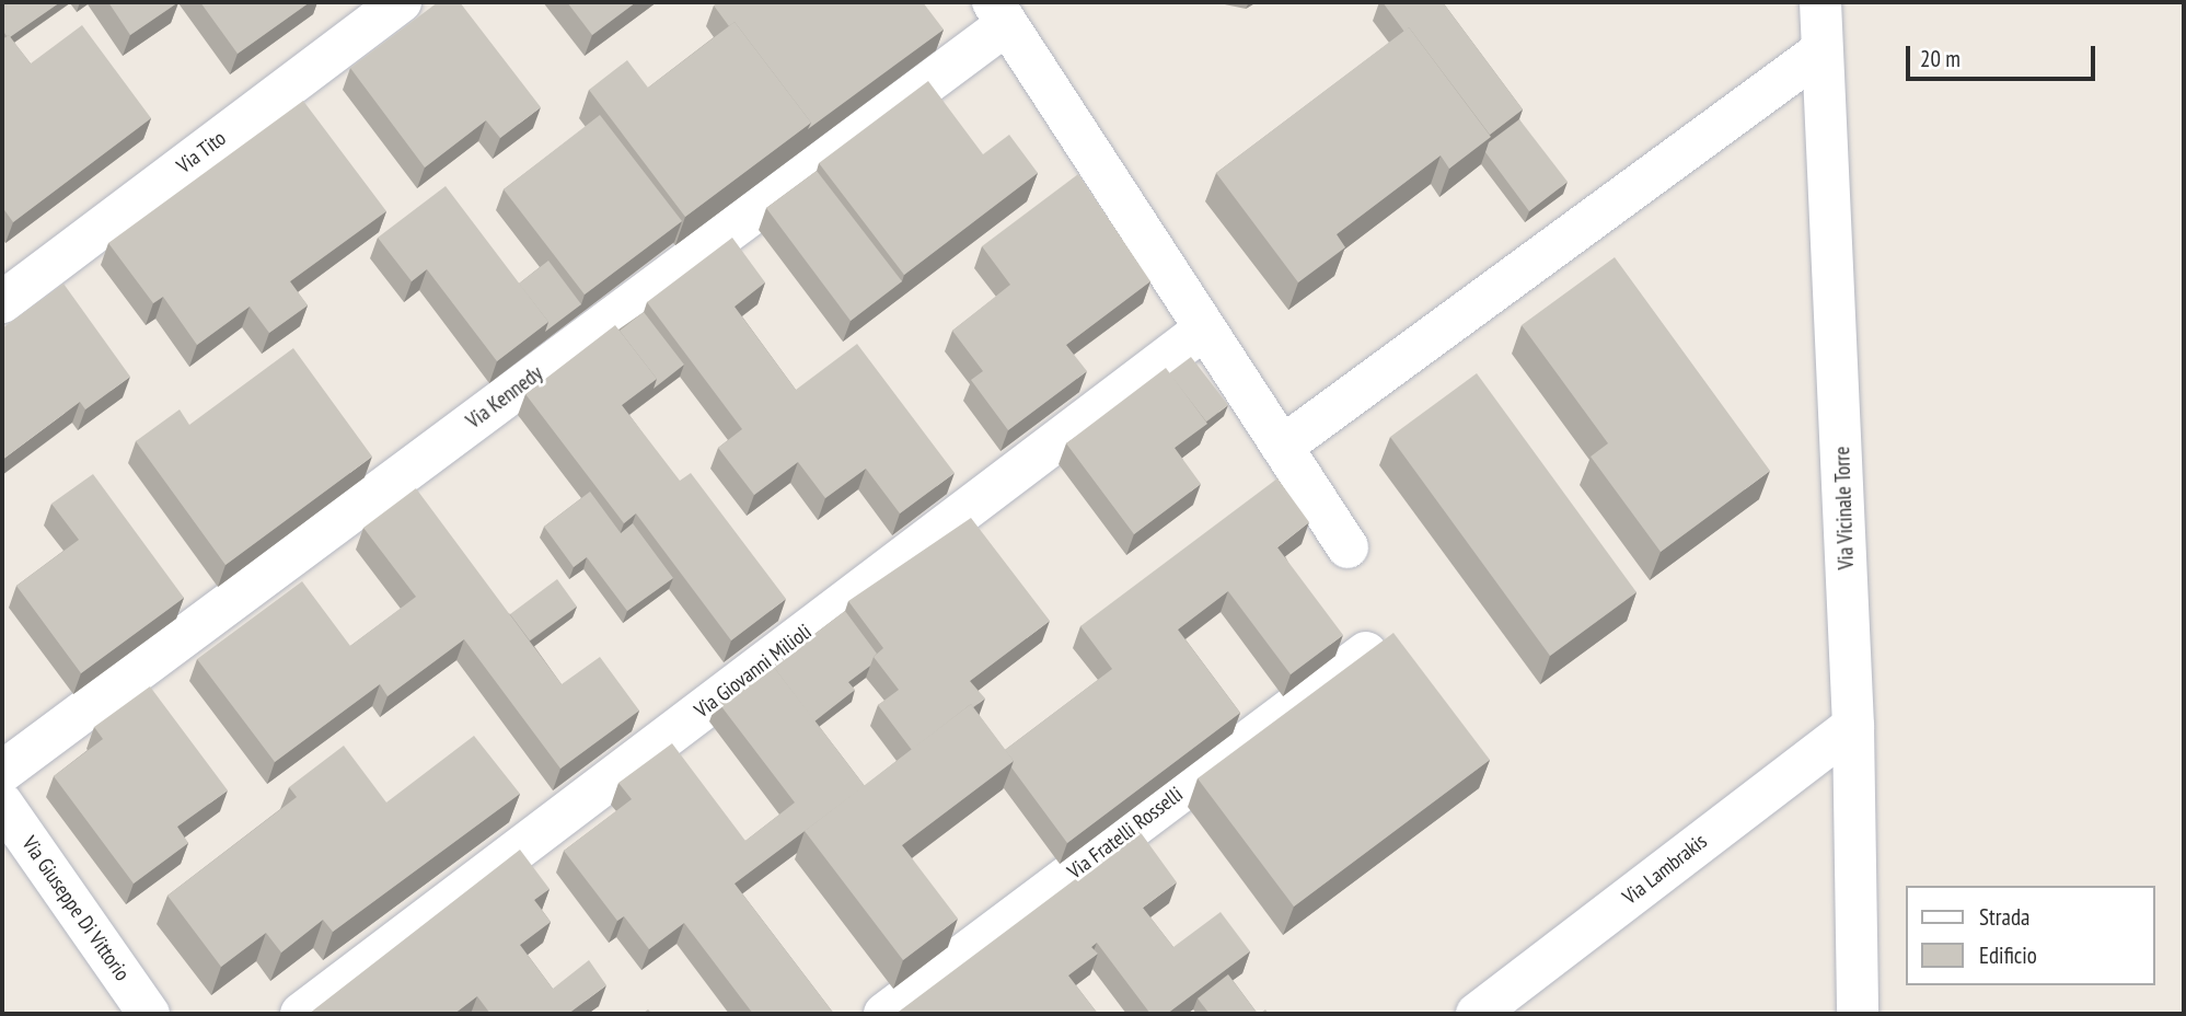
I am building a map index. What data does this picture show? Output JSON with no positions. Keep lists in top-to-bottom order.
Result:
{
  "streets": {
    "street": [
      "Via Tito",
      "Via Kennedy",
      "Via Vicinale Torre",
      "Via Giovanni Milioli",
      "Via Fratelli Rosselli",
      "Via Lambrakis",
      "Via Giuseppe Di Vittorio"
    ]
  },
  "crossings": [
    ["Via Vicinale Torre", "Via Lambrakis"]
  ],
  "legend": ["Strada", "Edificio"],
  "scale_bar": "20 m"
}
